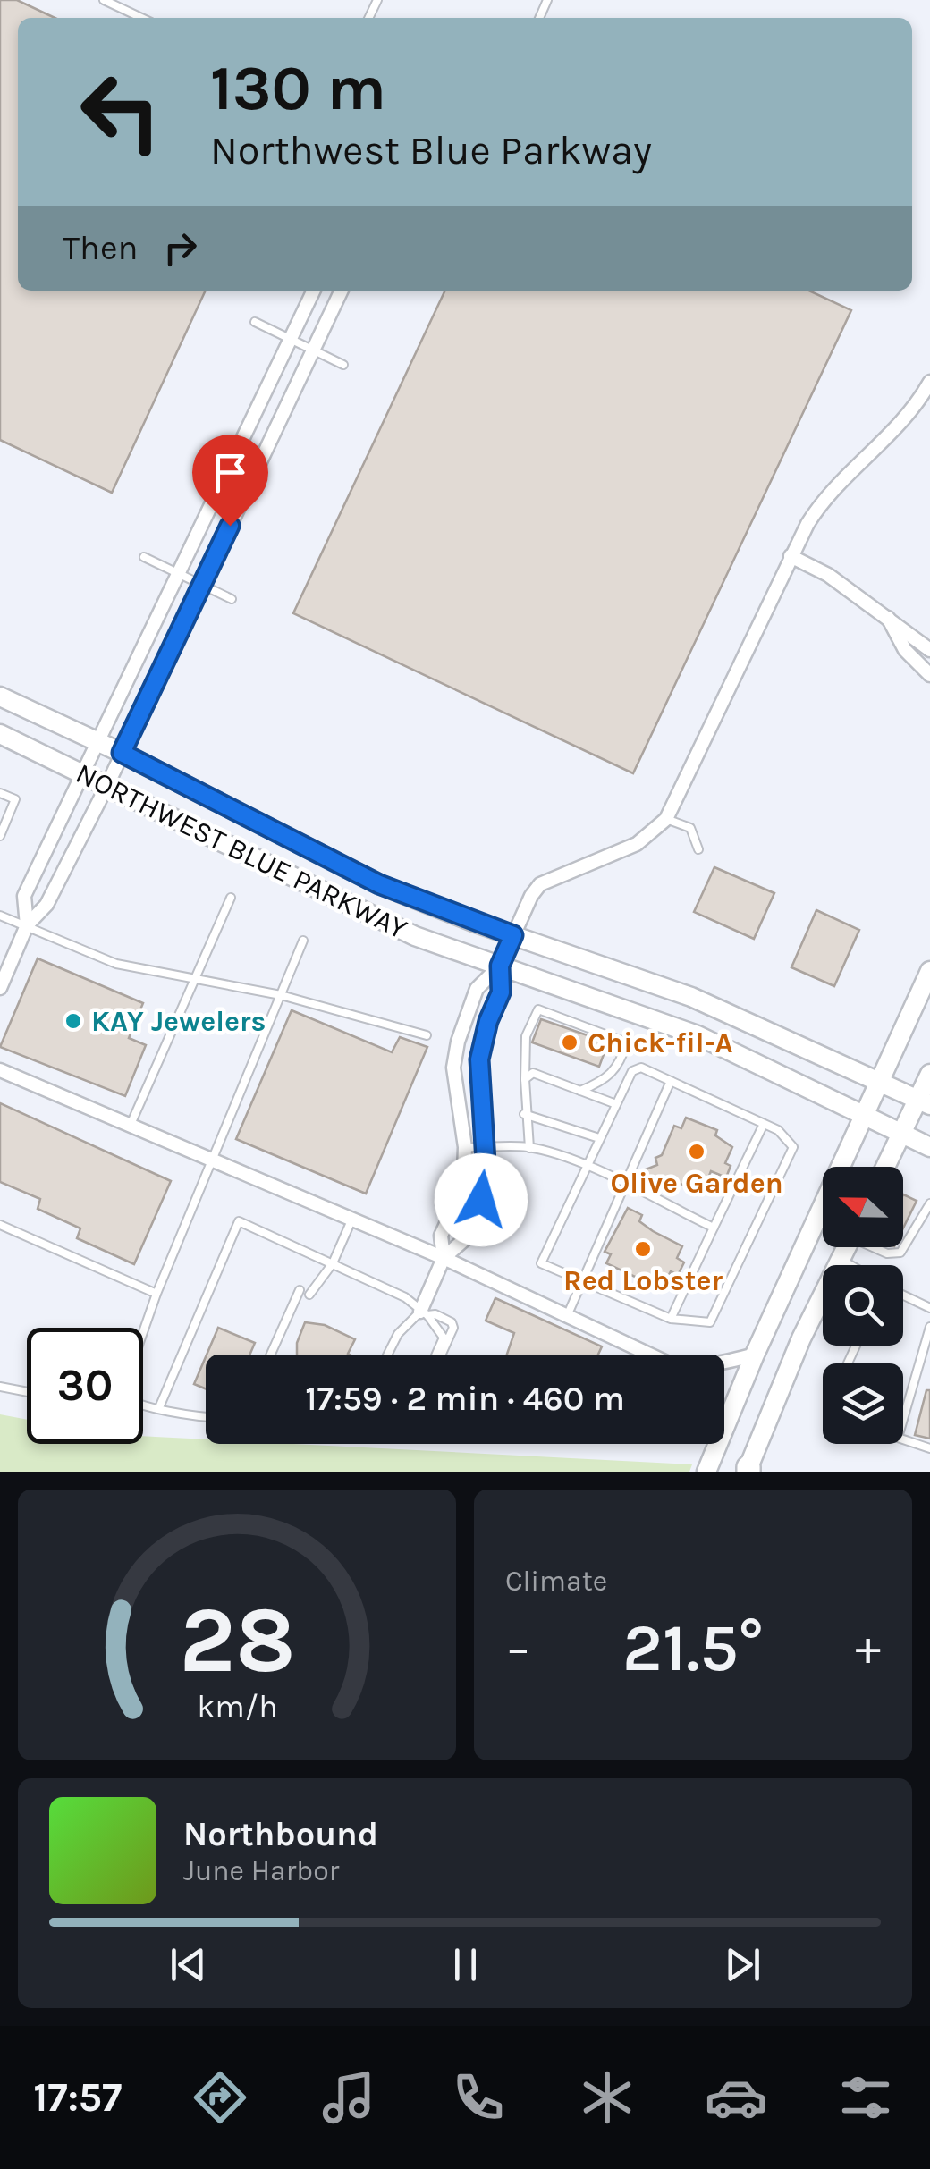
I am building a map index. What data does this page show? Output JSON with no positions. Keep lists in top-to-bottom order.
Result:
{
  "streets": {
    "street": ["NORTHWEST BLUE PARKWAY"]
  },
  "places": [
    "KAY Jewelers",
    "Chick-fil-A",
    "Olive Garden",
    "Red Lobster"
  ],
  "north": "left",
  "page": {
    "turn": ["130 m", "Northwest Blue Parkway"],
    "then": "Then",
    "limit": "30",
    "trip": "17:59 · 2 min · 460 m",
    "tile": "Climate",
    "heat": ["−", "21.5°", "+"],
    "song": ["Northbound", "June Harbor"],
    "tabs": "17:57",
    "gauge": ["28", "km/h"]
  }
}
